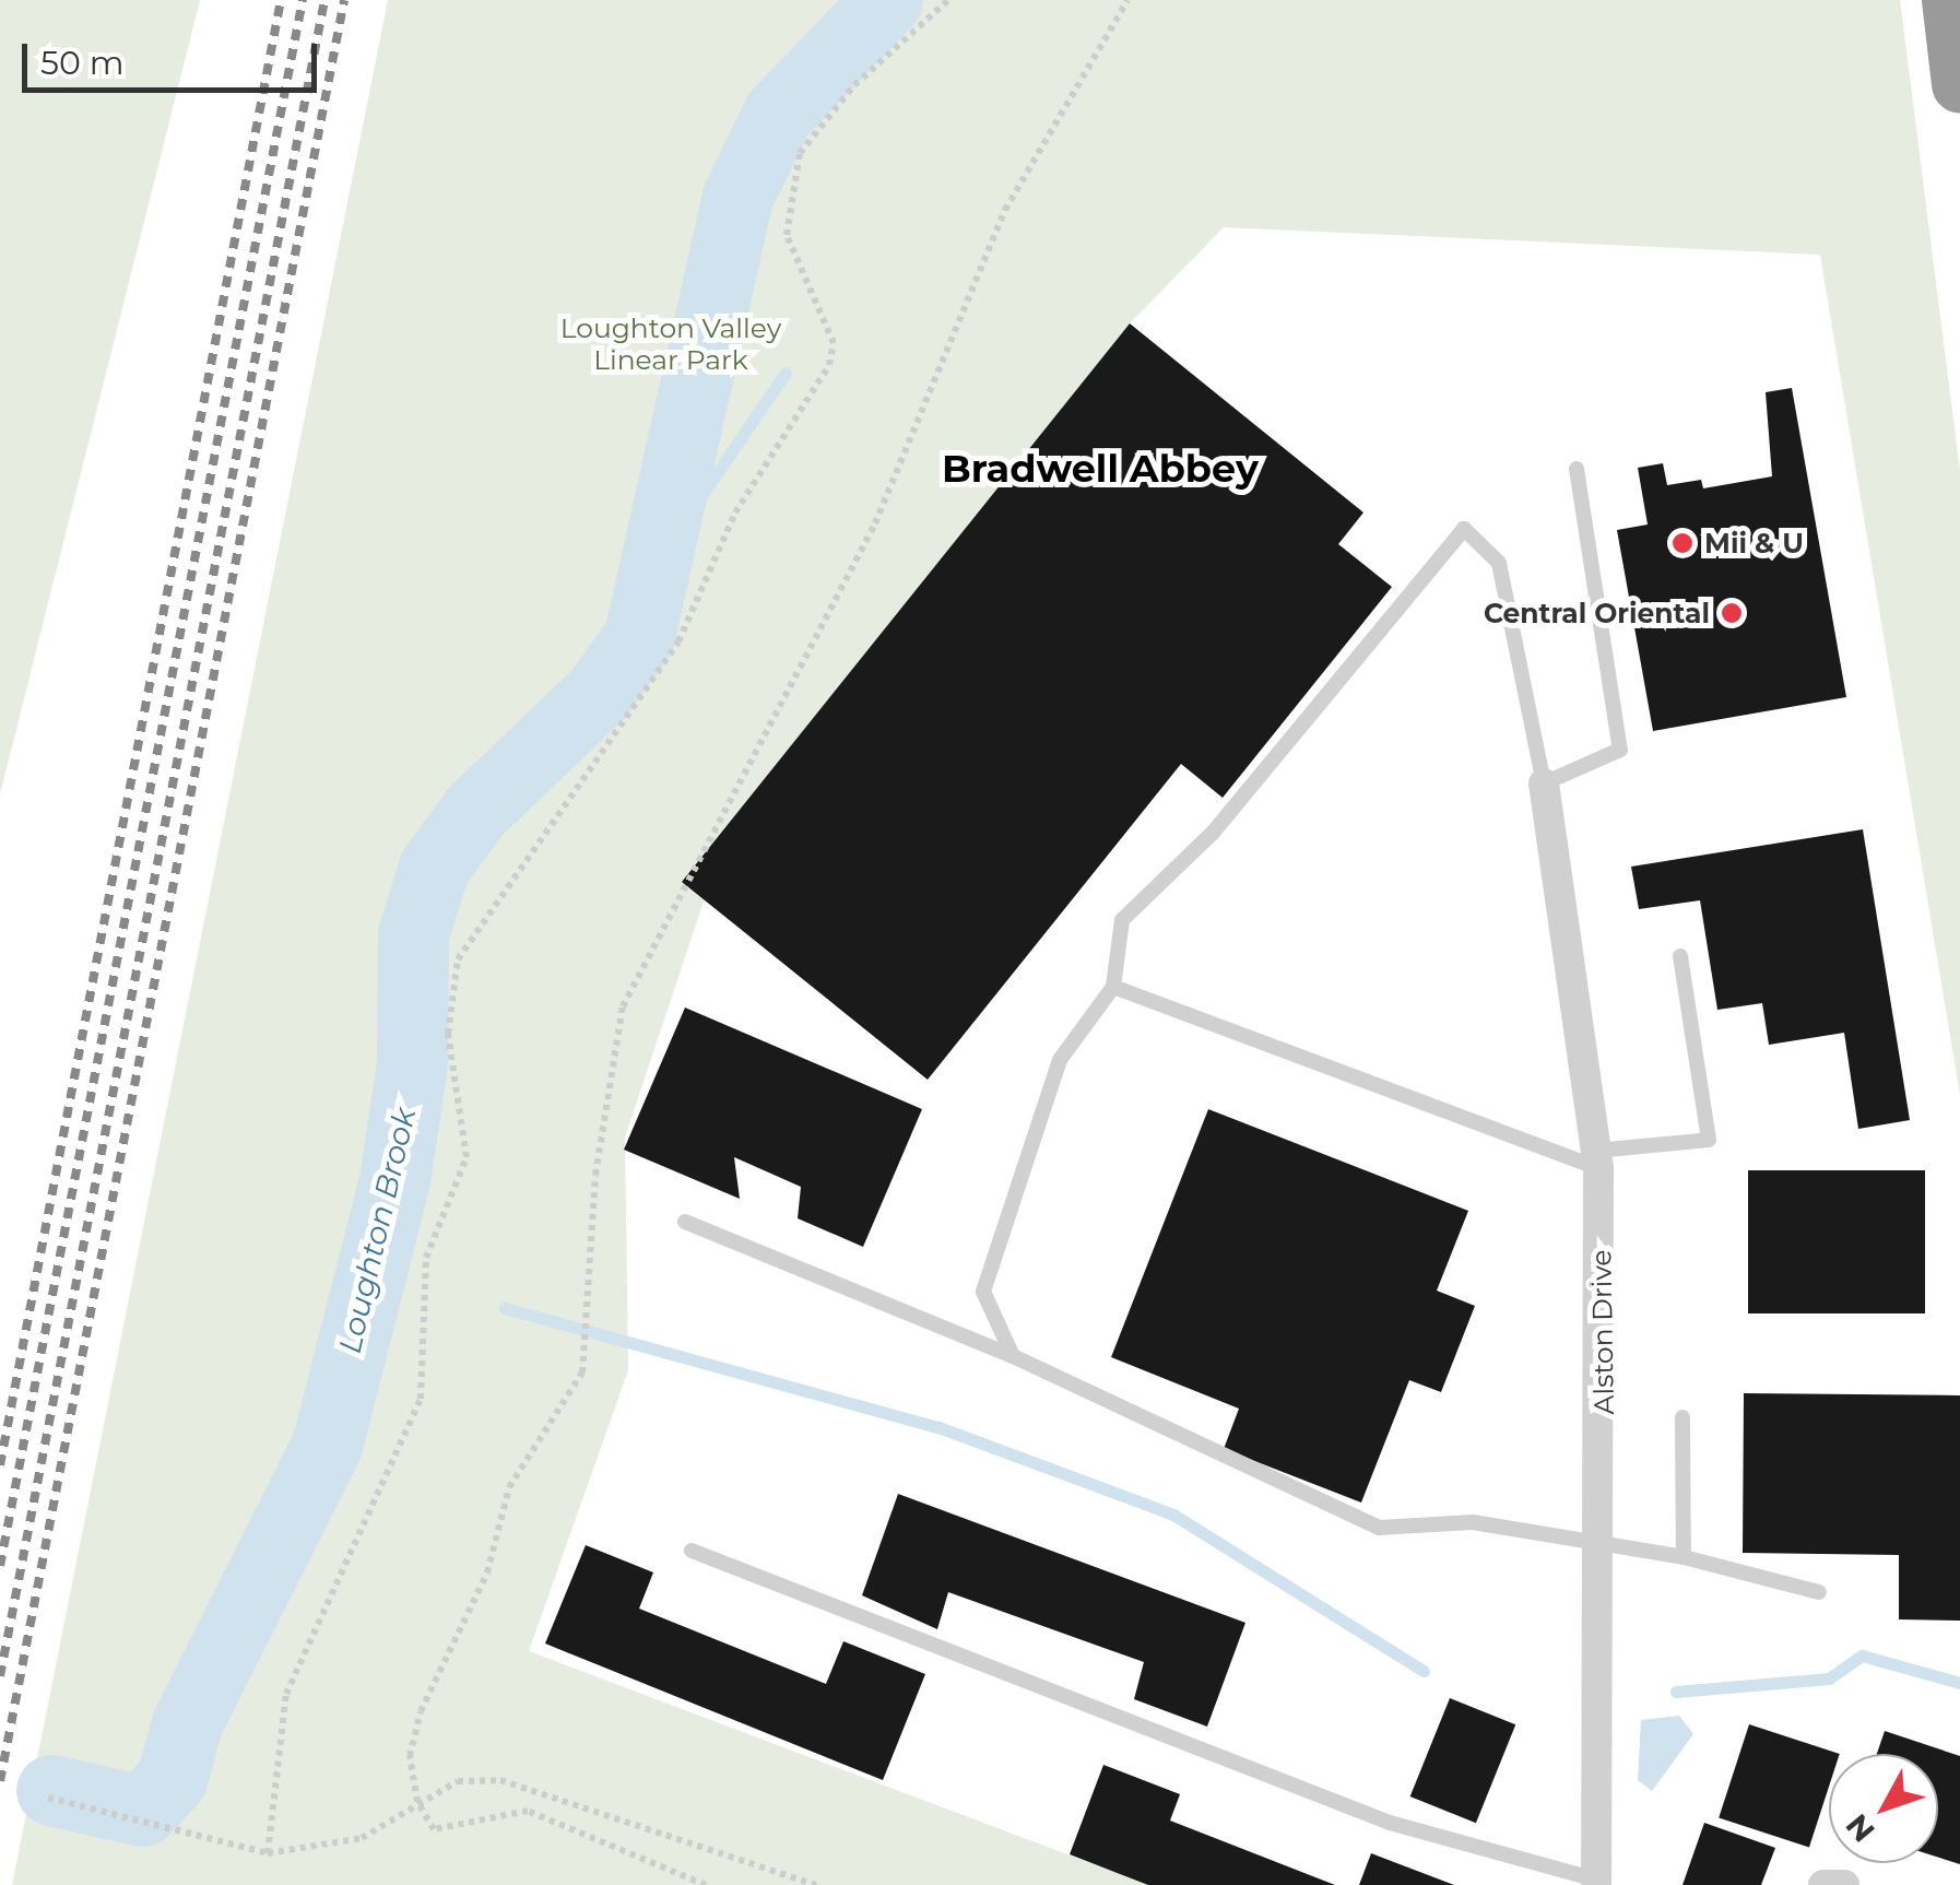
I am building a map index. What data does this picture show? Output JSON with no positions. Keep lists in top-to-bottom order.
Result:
{
  "streets": {
    "street": ["Alston Drive"]
  },
  "districts": ["Bradwell Abbey"],
  "water": ["Loughton Brook"],
  "parks": ["Loughton Valley Linear Park"],
  "places": ["Mii & U", "Central Oriental"],
  "scale_bar": "50 m",
  "north": "bottom left"
}
